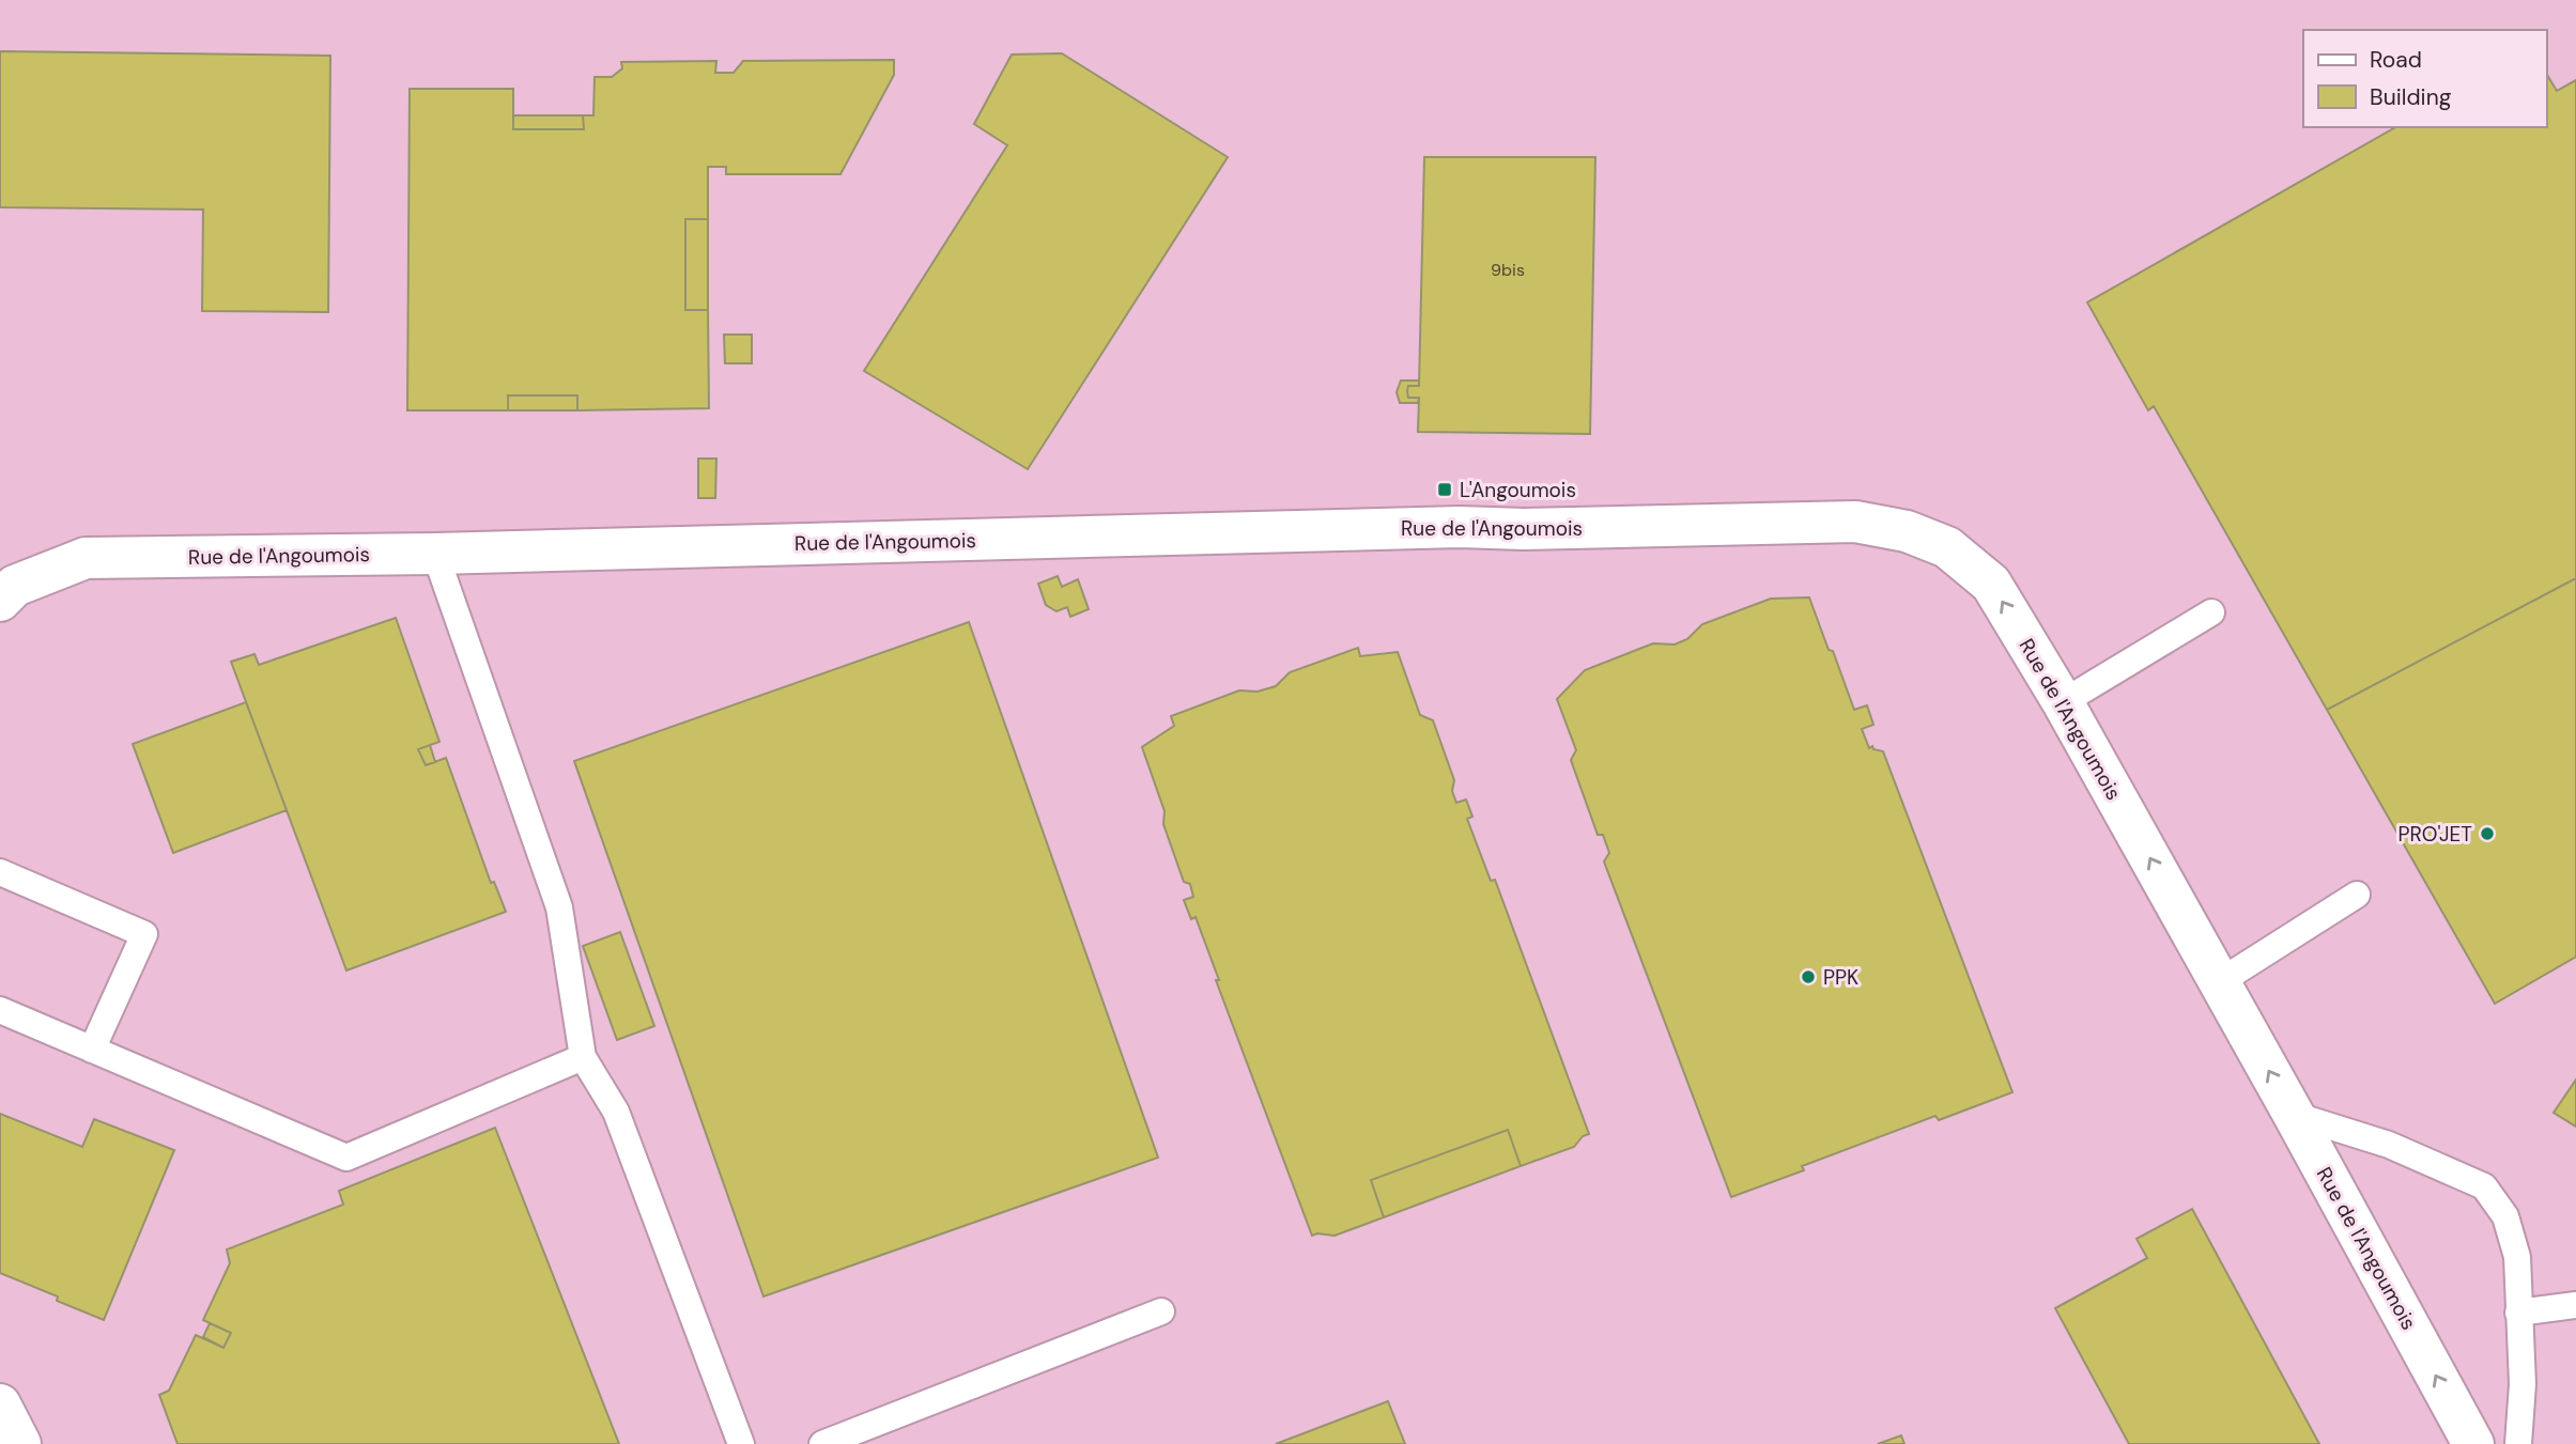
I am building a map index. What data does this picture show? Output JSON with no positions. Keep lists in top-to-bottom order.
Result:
{
  "streets": {
    "street": ["Rue de l'Angoumois"]
  },
  "one_way": ["Rue de l'Angoumois"],
  "places": {
    "transit": ["L'Angoumois"],
    "other": ["PRO'JET", "PPK"]
  },
  "house_numbers": ["9bis"],
  "legend": ["Road", "Building"]
}
